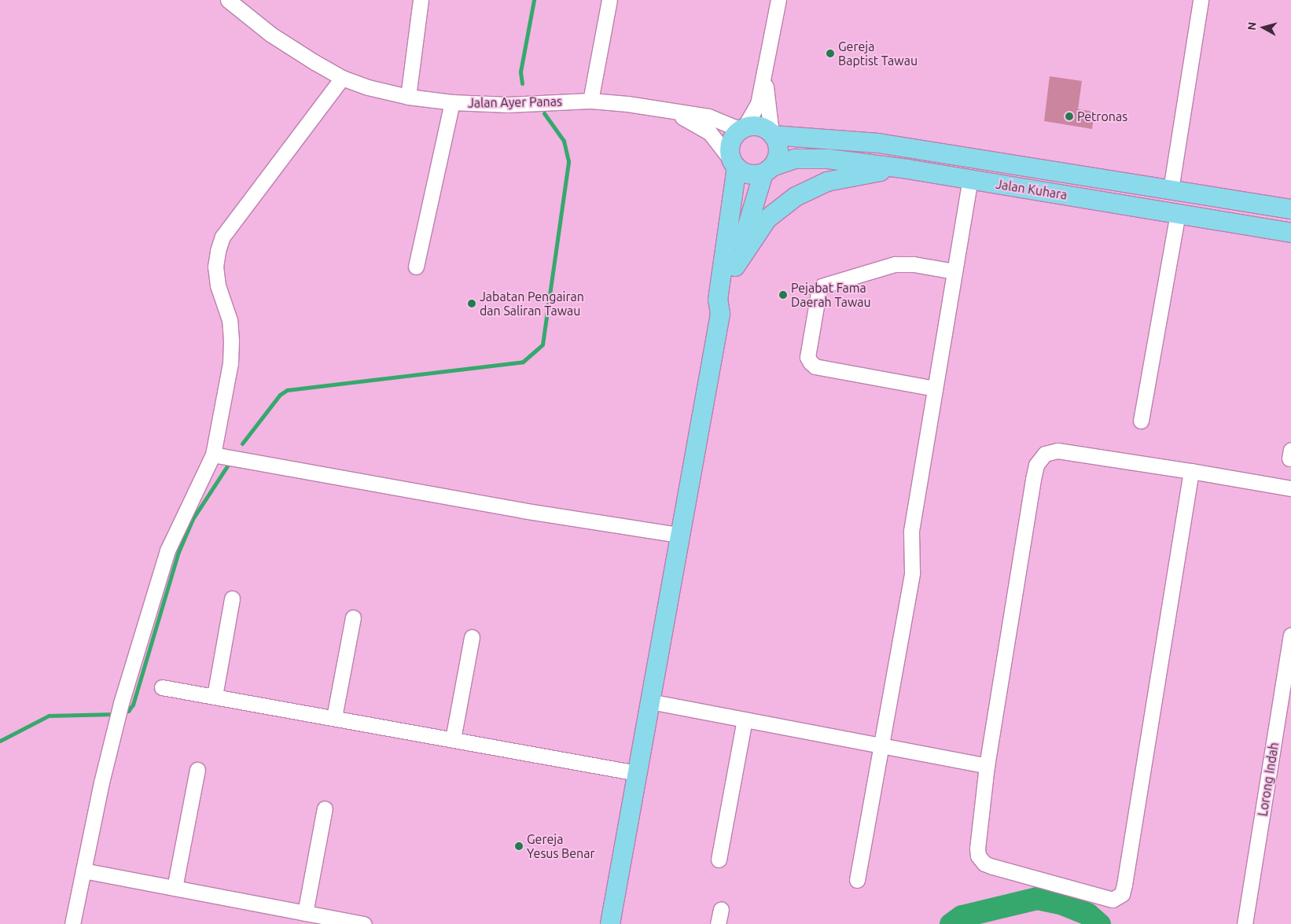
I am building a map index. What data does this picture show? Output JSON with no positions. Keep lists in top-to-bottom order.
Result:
{
  "streets": {
    "main road": ["Jalan Kuhara"],
    "street": ["Jalan Ayer Panas", "Lorong Indah"]
  },
  "crossings": [
    ["Jalan Ayer Panas", "Jalan Kuhara"]
  ],
  "places": [
    "Gereja Baptist Tawau",
    "Petronas",
    "Pejabat Fama Daerah Tawau",
    "Jabatan Pengairan dan Saliran Tawau",
    "Gereja Yesus Benar"
  ],
  "north": "left"
}
